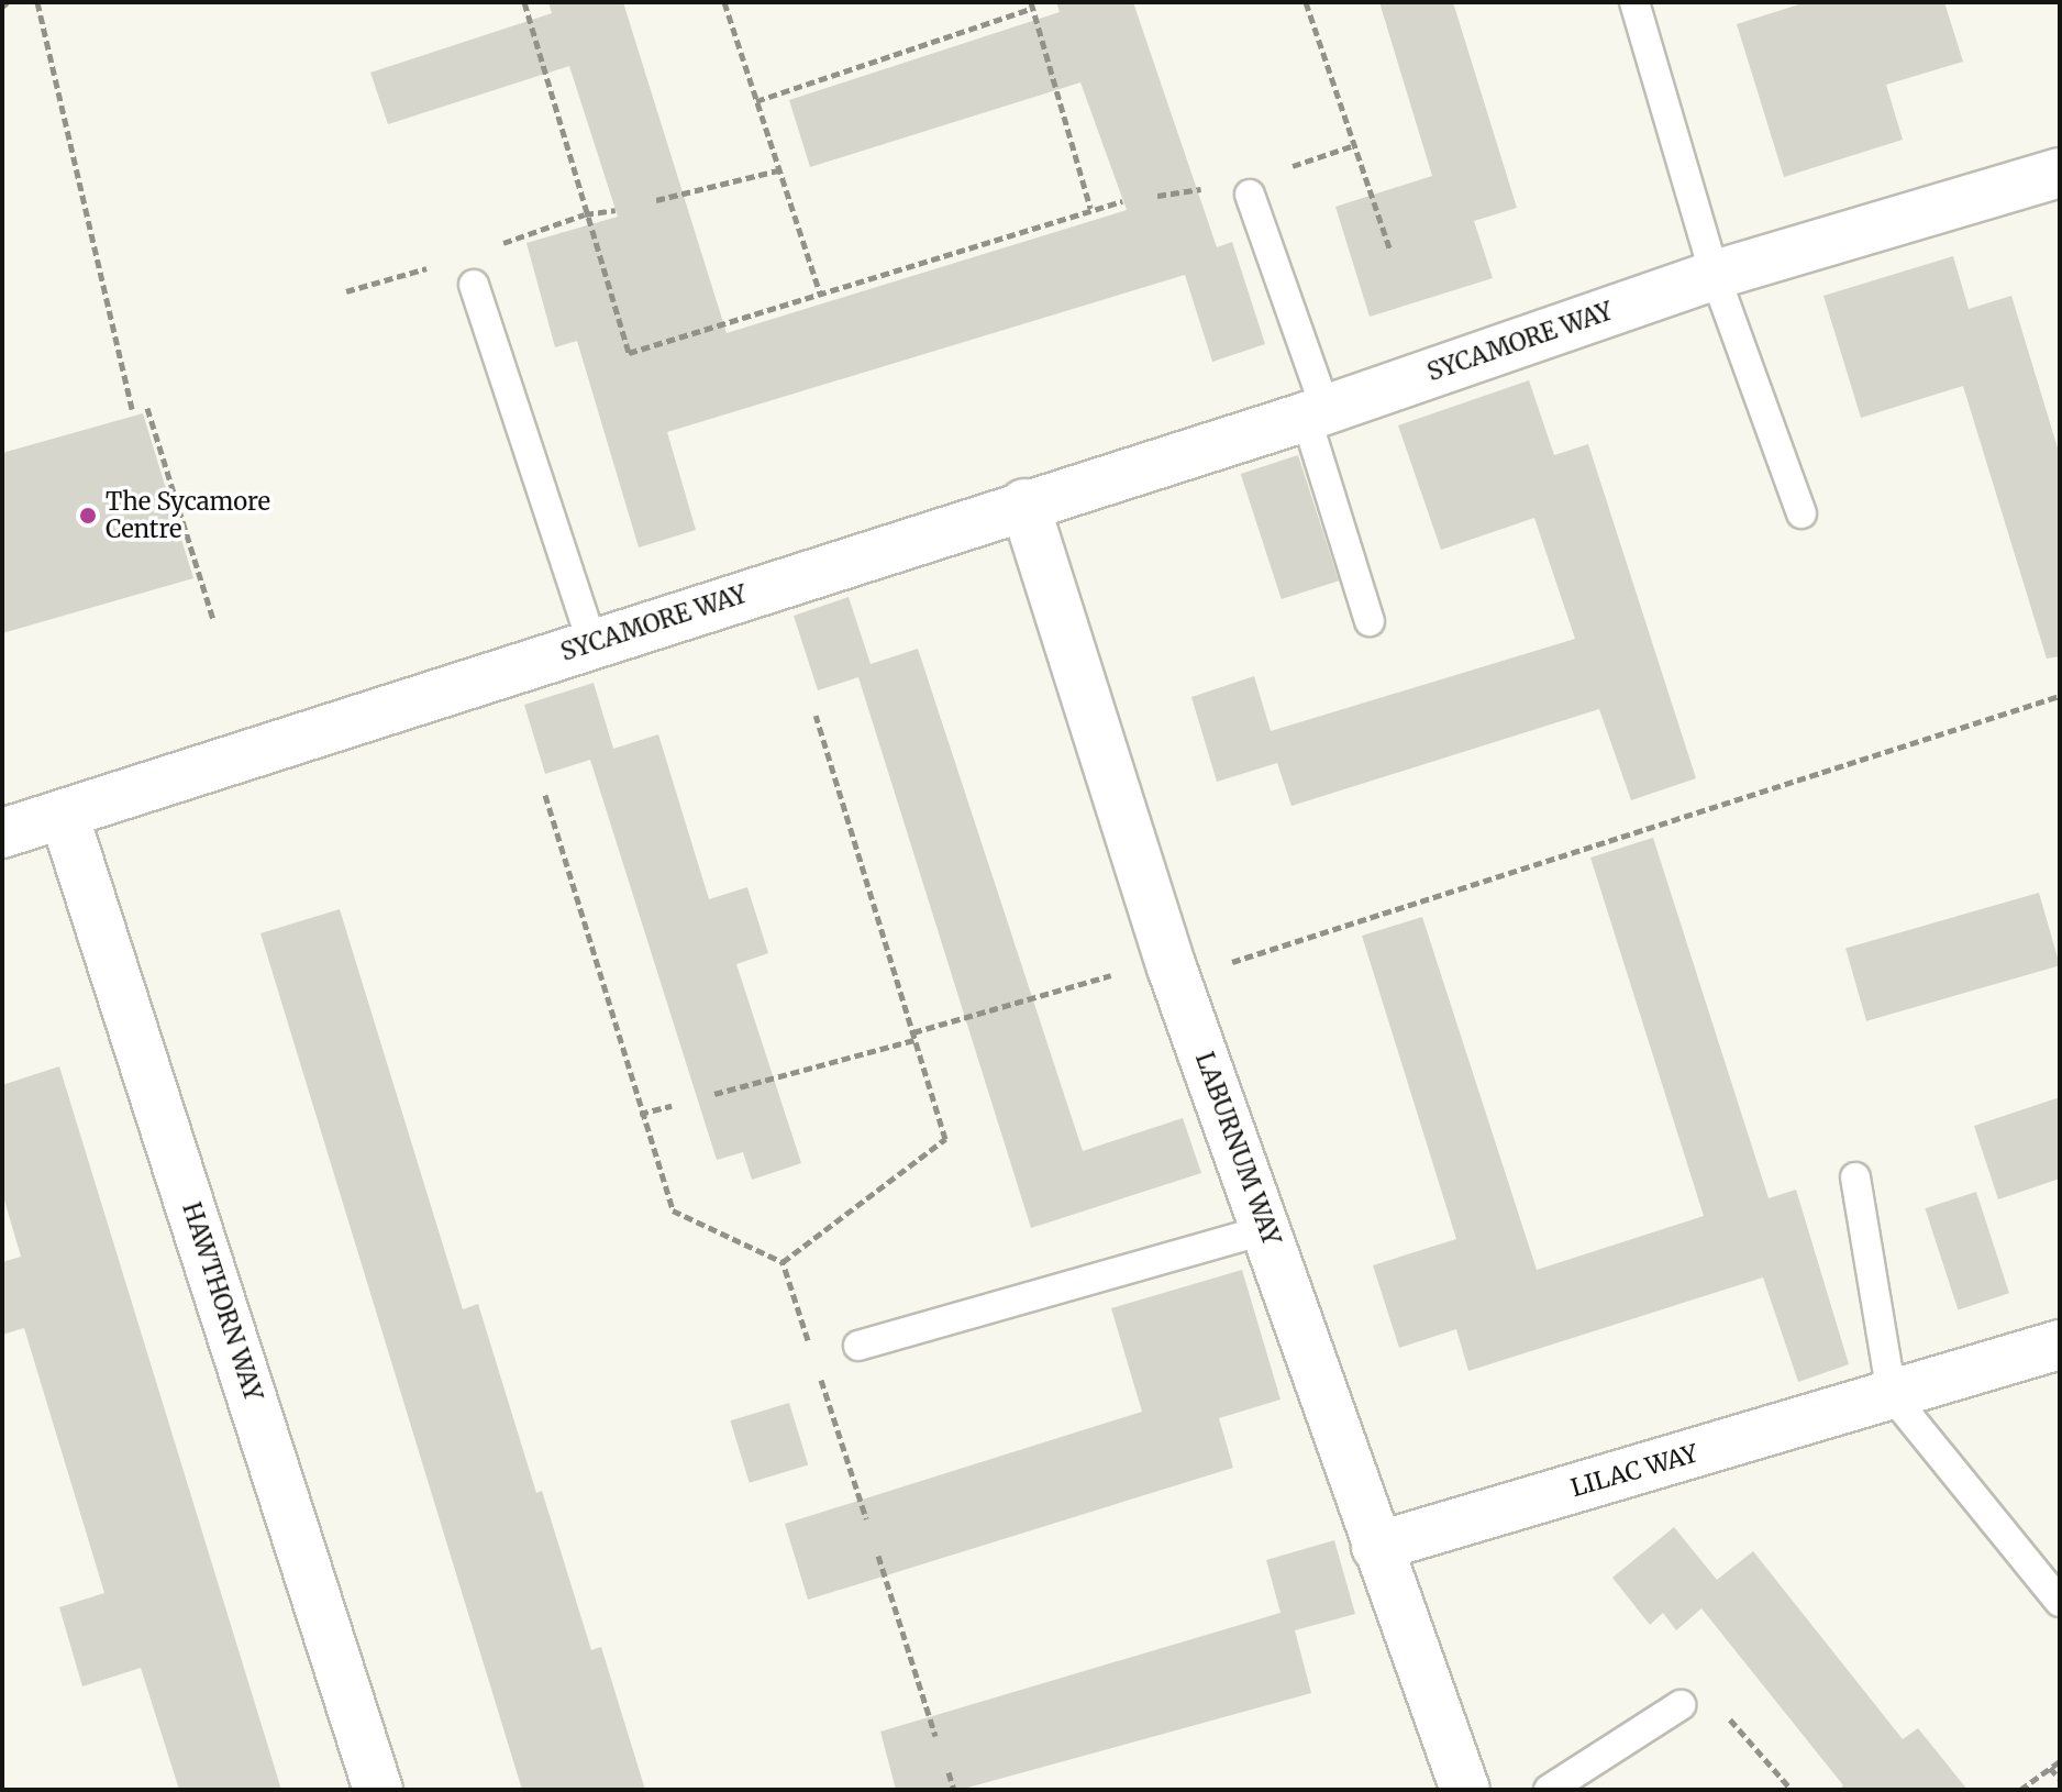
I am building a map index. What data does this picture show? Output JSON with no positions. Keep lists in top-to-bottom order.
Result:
{
  "streets": {
    "street": [
      "SYCAMORE WAY",
      "LABURNUM WAY",
      "HAWTHORN WAY",
      "LILAC WAY"
    ]
  },
  "crossings": [
    ["SYCAMORE WAY", "LABURNUM WAY"],
    ["SYCAMORE WAY", "HAWTHORN WAY"],
    ["LABURNUM WAY", "LILAC WAY"]
  ],
  "places": ["The Sycamore Centre"]
}
